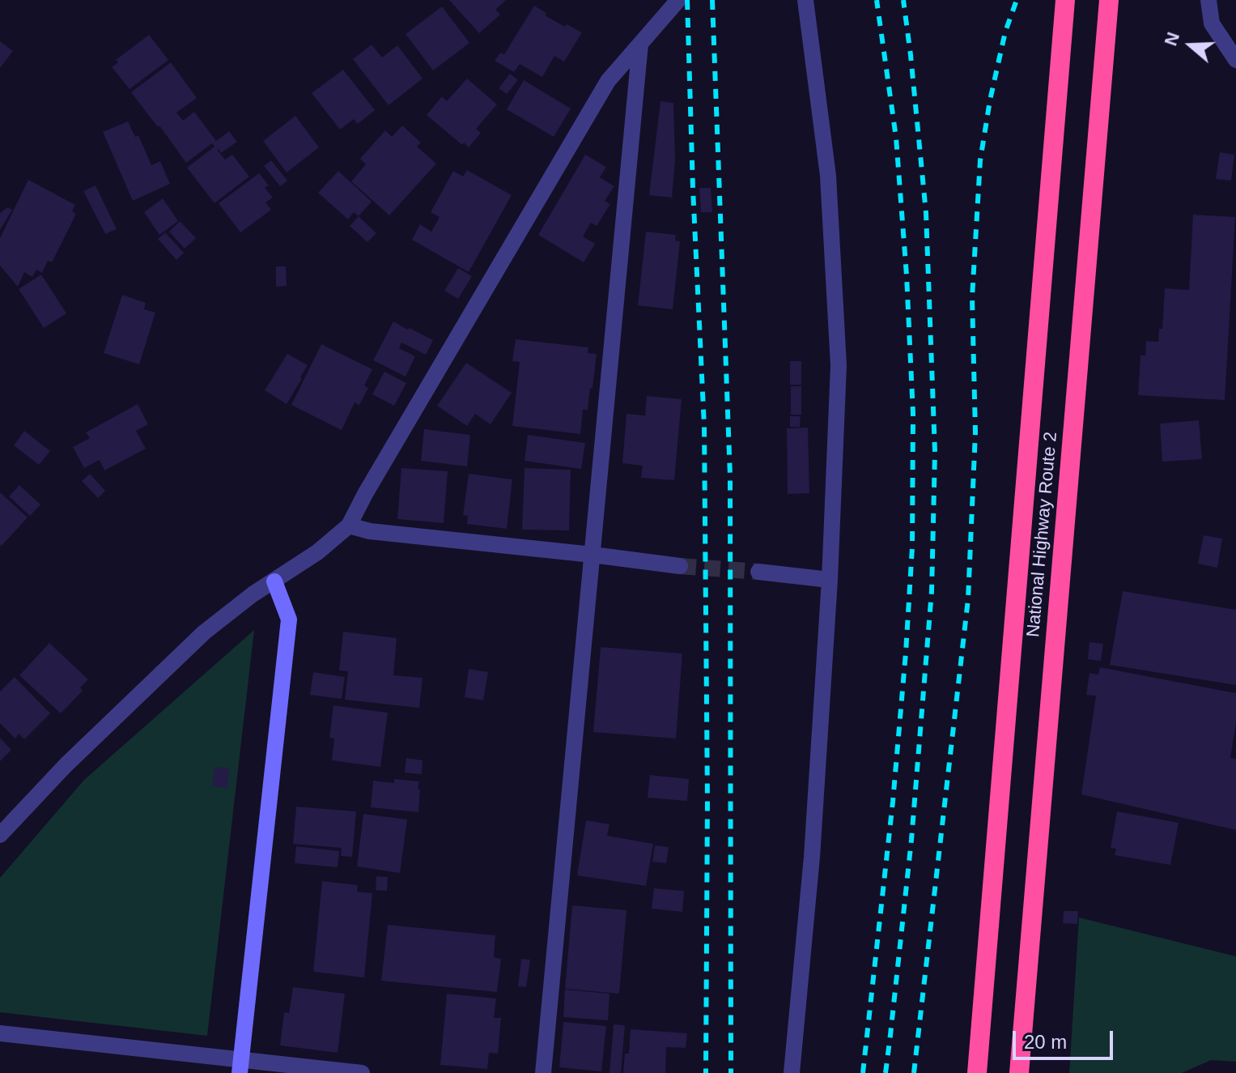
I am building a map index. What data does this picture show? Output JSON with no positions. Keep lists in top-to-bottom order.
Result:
{
  "streets": {
    "highway": ["National Highway Route 2"]
  },
  "scale_bar": "20 m",
  "north": "left"
}
